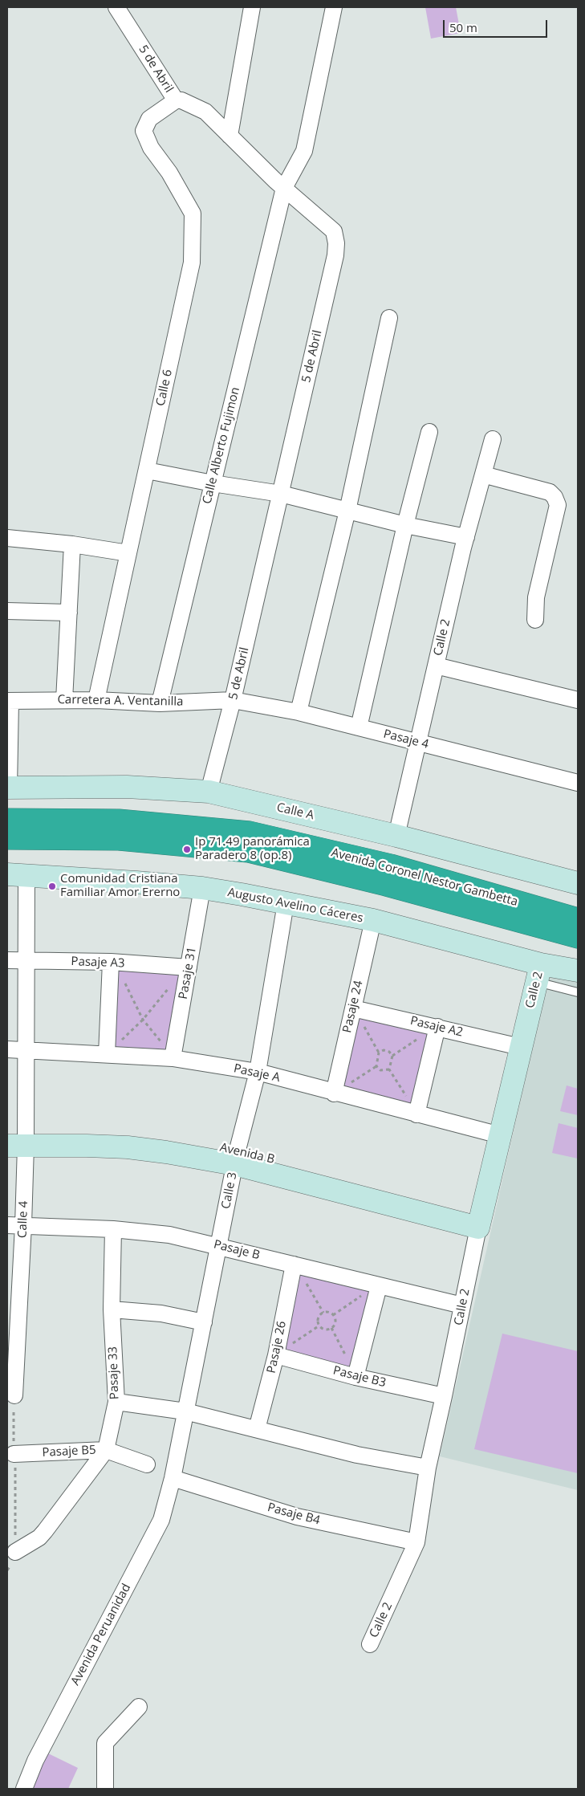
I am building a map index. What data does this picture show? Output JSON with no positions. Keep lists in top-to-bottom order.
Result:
{
  "streets": {
    "highway": ["Avenida Coronel Nestor Gambetta"],
    "street": [
      "5 de Abril",
      "Calle 6",
      "Calle Alberto Fujimon",
      "Calle 2",
      "Carretera A. Ventanilla",
      "Pasaje 4",
      "Calle A",
      "Augusto Avelino Cáceres",
      "Pasaje A3",
      "Pasaje 31",
      "Pasaje 24",
      "Pasaje A2",
      "Pasaje A",
      "Avenida B",
      "Calle 3",
      "Calle 4",
      "Pasaje B",
      "Pasaje 26",
      "Pasaje 33",
      "Pasaje B3",
      "Pasaje B5",
      "Pasaje B4",
      "Avenida Peruanidad"
    ]
  },
  "crossings": [
    ["5 de Abril", "Calle 6"],
    ["5 de Abril", "Calle Alberto Fujimon"],
    ["5 de Abril", "Carretera A. Ventanilla"],
    ["5 de Abril", "Pasaje 4"],
    ["5 de Abril", "Calle A"],
    ["Calle 6", "Carretera A. Ventanilla"],
    ["Calle Alberto Fujimon", "Carretera A. Ventanilla"],
    ["Calle 2", "Pasaje 4"],
    ["Calle 2", "Calle A"],
    ["Calle 2", "Augusto Avelino Cáceres"],
    ["Calle 2", "Pasaje A2"],
    ["Calle 2", "Pasaje A"],
    ["Calle 2", "Avenida B"],
    ["Calle 2", "Pasaje B"],
    ["Calle 2", "Pasaje B3"],
    ["Calle 2", "Pasaje B4"],
    ["Carretera A. Ventanilla", "Pasaje 4"],
    ["Augusto Avelino Cáceres", "Pasaje 31"],
    ["Augusto Avelino Cáceres", "Pasaje 24"],
    ["Augusto Avelino Cáceres", "Calle 3"],
    ["Augusto Avelino Cáceres", "Calle 4"],
    ["Pasaje A3", "Pasaje 31"],
    ["Pasaje A3", "Calle 4"],
    ["Pasaje 31", "Pasaje A"],
    ["Pasaje 24", "Pasaje A2"],
    ["Pasaje 24", "Pasaje A"],
    ["Pasaje A", "Calle 3"],
    ["Pasaje A", "Calle 4"],
    ["Avenida B", "Calle 3"],
    ["Avenida B", "Calle 4"],
    ["Calle 3", "Pasaje B"],
    ["Calle 3", "Pasaje B4"],
    ["Calle 3", "Avenida Peruanidad"],
    ["Calle 4", "Pasaje B"],
    ["Pasaje B", "Pasaje 26"],
    ["Pasaje B", "Pasaje 33"],
    ["Pasaje 26", "Pasaje B3"],
    ["Pasaje 33", "Pasaje B5"],
    ["Pasaje B4", "Avenida Peruanidad"]
  ],
  "places": ["Ip 71.49 panorámica Paradero 8 (op.8)", "Comunidad Cristiana Familiar Amor Ererno"],
  "scale_bar": "50 m"
}
